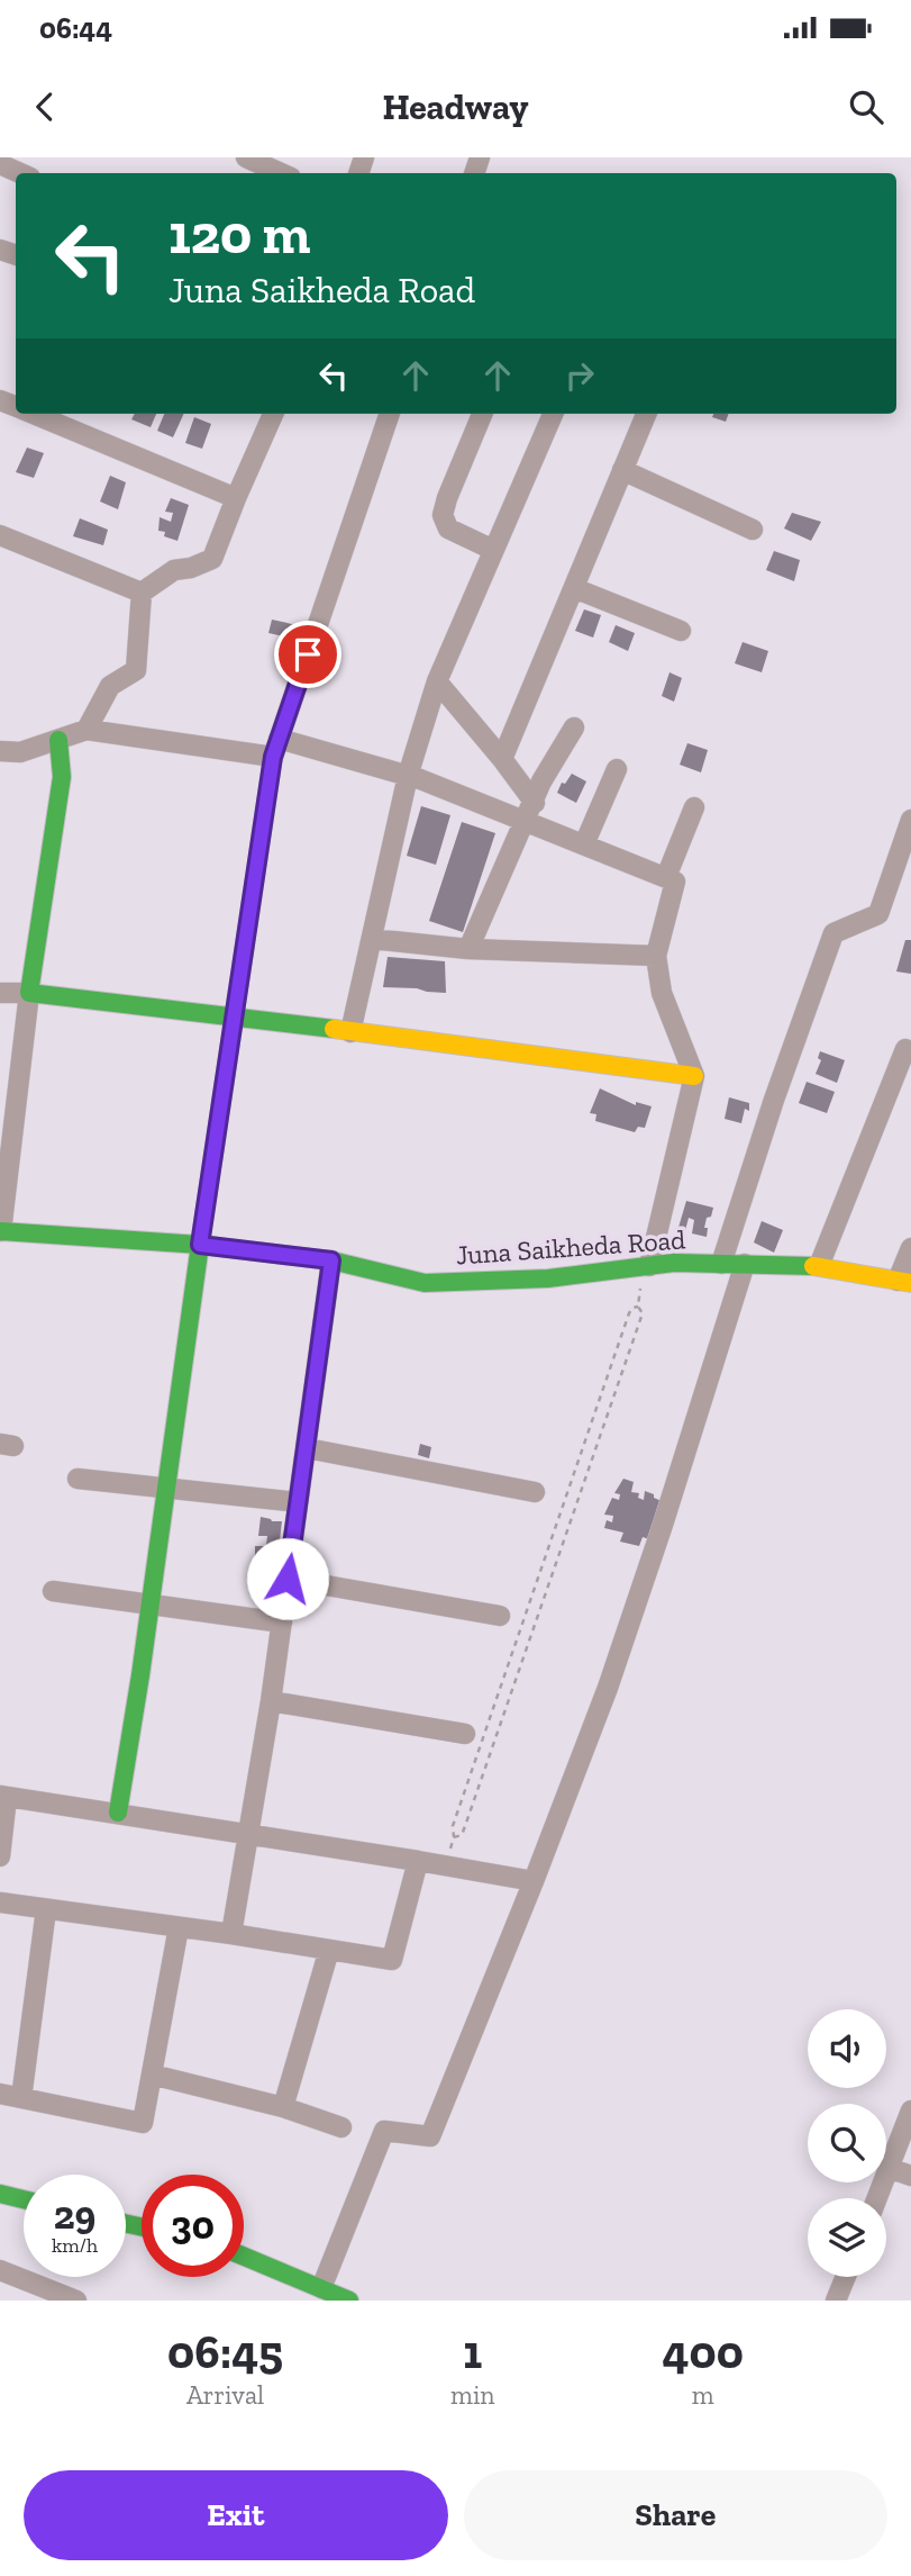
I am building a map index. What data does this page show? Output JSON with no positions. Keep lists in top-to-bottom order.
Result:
{
  "streets": {
    "street": ["Juna Saikheda Road"]
  },
  "page": {
    "status": "06:44",
    "header": "Headway",
    "turn": ["120 m", "Juna Saikheda Road"],
    "speed": "29 km/h",
    "limit": "30",
    "eta": [
      "06:45",
      "Arrival",
      "1",
      "min",
      "400",
      "m"
    ],
    "buttons": ["Exit", "Share"]
  }
}
